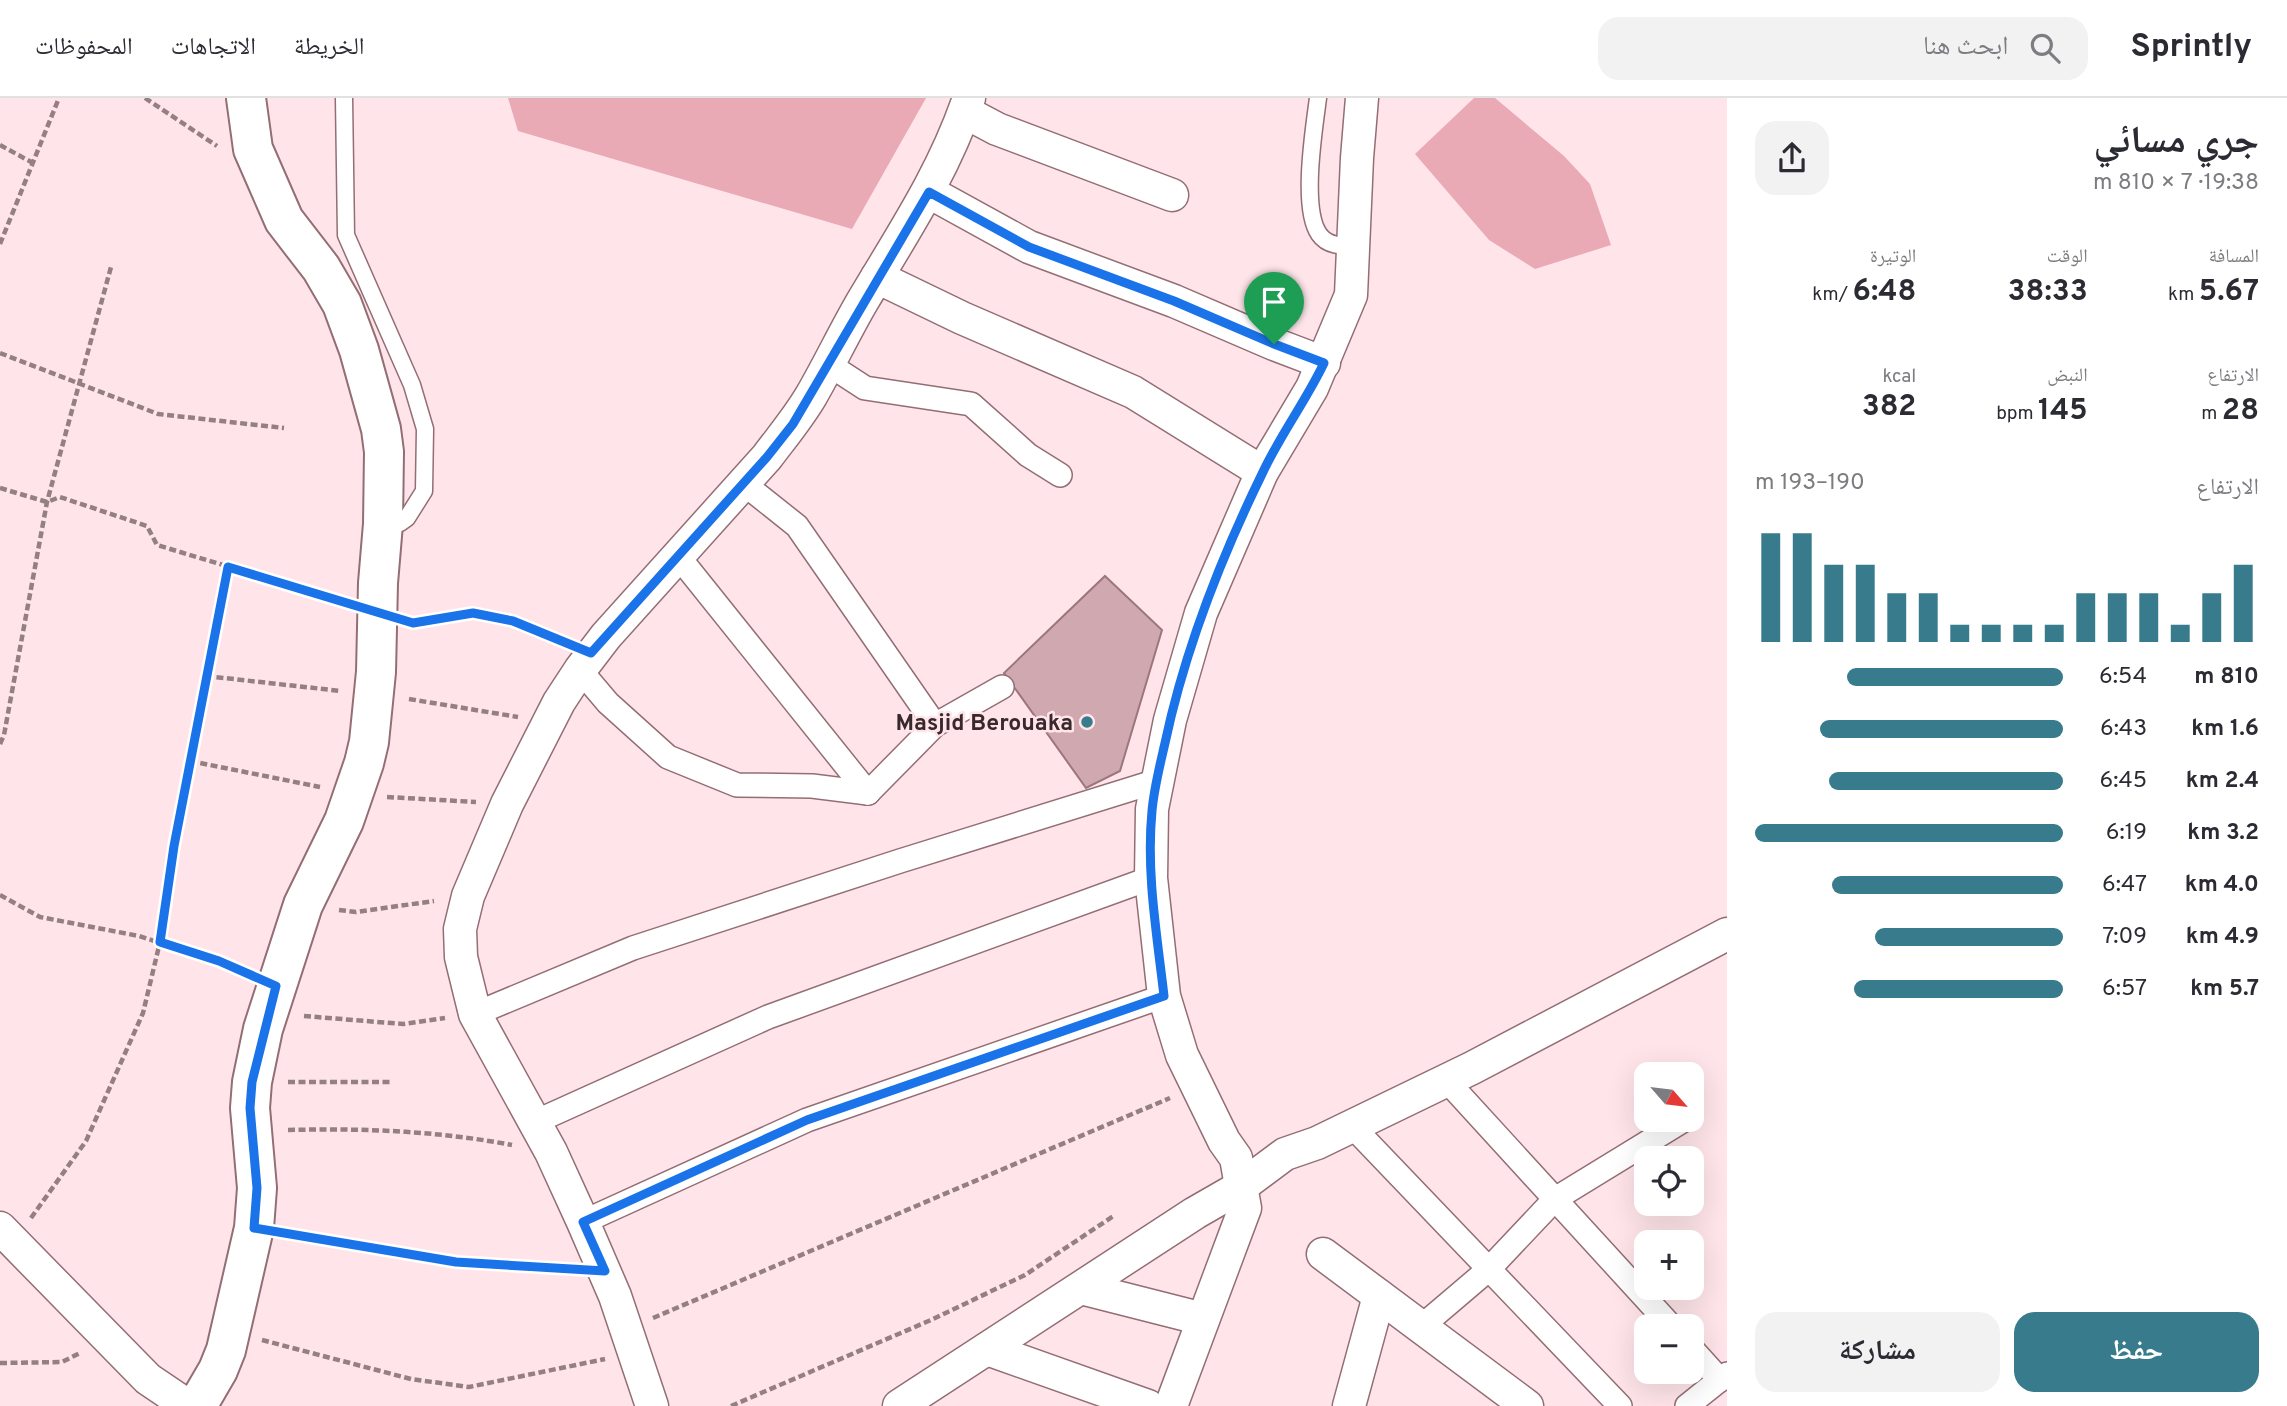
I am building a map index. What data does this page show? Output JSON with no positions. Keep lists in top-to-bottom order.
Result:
{
  "places": ["Masjid Berouaka"],
  "north": "bottom right",
  "page": {
    "header": "Sprintly",
    "search": "ابحث هنا",
    "nav": ["الخريطة", "الاتجاهات", "المحفوظات"],
    "heading": ["جري مسائي", "19:38 · 7 × 810 m"],
    "stats": [
      ["المسافة", "5.67 km"],
      ["الوقت", "38:33"],
      ["الوتيرة", "6:48 /km"],
      ["الارتفاع", "28 m"],
      ["النبض", "145 bpm"],
      ["kcal", "382"]
    ],
    "chart": ["الارتفاع", "190–193 m"],
    "list": [
      {
        "name": "810 m",
        "note": "6:54"
      },
      {
        "name": "1.6 km",
        "note": "6:43"
      },
      {
        "name": "2.4 km",
        "note": "6:45"
      },
      {
        "name": "3.2 km",
        "note": "6:19"
      },
      {
        "name": "4.0 km",
        "note": "6:47"
      },
      {
        "name": "4.9 km",
        "note": "7:09"
      },
      {
        "name": "5.7 km",
        "note": "6:57"
      }
    ],
    "map_buttons": ["+", "−"],
    "buttons": ["حفظ", "مشاركة"]
  }
}
